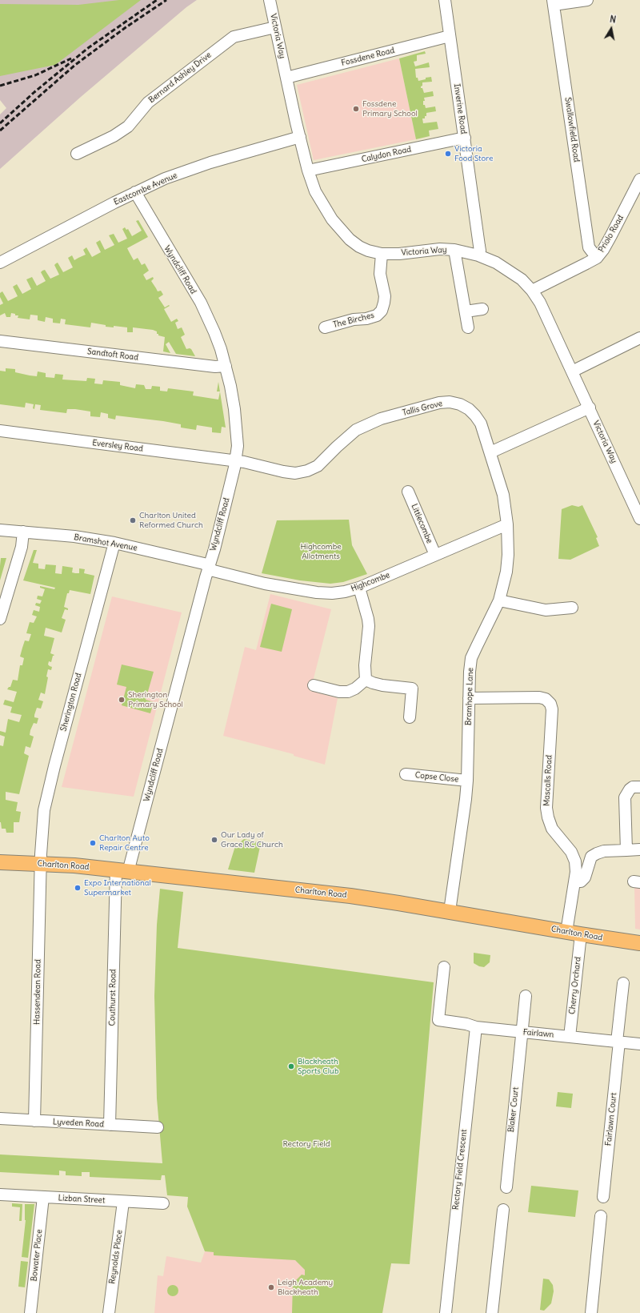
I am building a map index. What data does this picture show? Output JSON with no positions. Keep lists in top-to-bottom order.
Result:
{
  "streets": {
    "main road": ["Charlton Road"],
    "street": [
      "Victoria Way",
      "Fossdene Road",
      "Bernard Ashley Drive",
      "Inverine Road",
      "Swallowfield Road",
      "Calydon Road",
      "Eastcombe Avenue",
      "Priolo Road",
      "Wyndcliff Road",
      "The Birches",
      "Sandtoft Road",
      "Tallis Grove",
      "Eversley Road",
      "Littlecombe",
      "Bramshot Avenue",
      "Highcombe",
      "Bramhope Lane",
      "Sherington Road",
      "Copse Close",
      "Mascalls Road",
      "Cherry Orchard",
      "Hassendean Road",
      "Couthurst Road",
      "Fairlawn",
      "Blaker Court",
      "Fairlawn Court",
      "Lyveden Road",
      "Rectory Field Crescent",
      "Lizban Street",
      "Bowater Place",
      "Reynolds Place"
    ]
  },
  "crossings": [
    ["Victoria Way", "Fossdene Road"],
    ["Victoria Way", "Bernard Ashley Drive"],
    ["Victoria Way", "Inverine Road"],
    ["Victoria Way", "Calydon Road"],
    ["Victoria Way", "Eastcombe Avenue"],
    ["Victoria Way", "Priolo Road"],
    ["Victoria Way", "The Birches"],
    ["Fossdene Road", "Inverine Road"],
    ["Inverine Road", "Calydon Road"],
    ["Swallowfield Road", "Priolo Road"],
    ["Eastcombe Avenue", "Wyndcliff Road"],
    ["Wyndcliff Road", "Sandtoft Road"],
    ["Wyndcliff Road", "Tallis Grove"],
    ["Wyndcliff Road", "Eversley Road"],
    ["Wyndcliff Road", "Bramshot Avenue"],
    ["Wyndcliff Road", "Highcombe"],
    ["Wyndcliff Road", "Charlton Road"],
    ["Wyndcliff Road", "Couthurst Road"],
    ["Tallis Grove", "Eversley Road"],
    ["Tallis Grove", "Bramhope Lane"],
    ["Littlecombe", "Highcombe"],
    ["Bramshot Avenue", "Highcombe"],
    ["Bramshot Avenue", "Sherington Road"],
    ["Highcombe", "Bramhope Lane"],
    ["Bramhope Lane", "Copse Close"],
    ["Bramhope Lane", "Mascalls Road"],
    ["Bramhope Lane", "Charlton Road"],
    ["Sherington Road", "Charlton Road"],
    ["Sherington Road", "Hassendean Road"],
    ["Mascalls Road", "Charlton Road"],
    ["Charlton Road", "Cherry Orchard"],
    ["Charlton Road", "Hassendean Road"],
    ["Charlton Road", "Couthurst Road"],
    ["Cherry Orchard", "Fairlawn"],
    ["Hassendean Road", "Lyveden Road"],
    ["Couthurst Road", "Lyveden Road"],
    ["Fairlawn", "Blaker Court"],
    ["Fairlawn", "Fairlawn Court"],
    ["Fairlawn", "Rectory Field Crescent"],
    ["Lizban Street", "Bowater Place"],
    ["Lizban Street", "Reynolds Place"]
  ],
  "parks": ["Highcombe Allotments", "Rectory Field"],
  "places": [
    "Fossdene Primary School",
    "Victoria Food Store",
    "Charlton United Reformed Church",
    "Sherington Primary School",
    "Our Lady of Grace RC Church",
    "Charlton Auto Repair Centre",
    "Expo International Supermarket",
    "Blackheath Sports Club",
    "Leigh Academy Blackheath"
  ],
  "north": "top"
}
